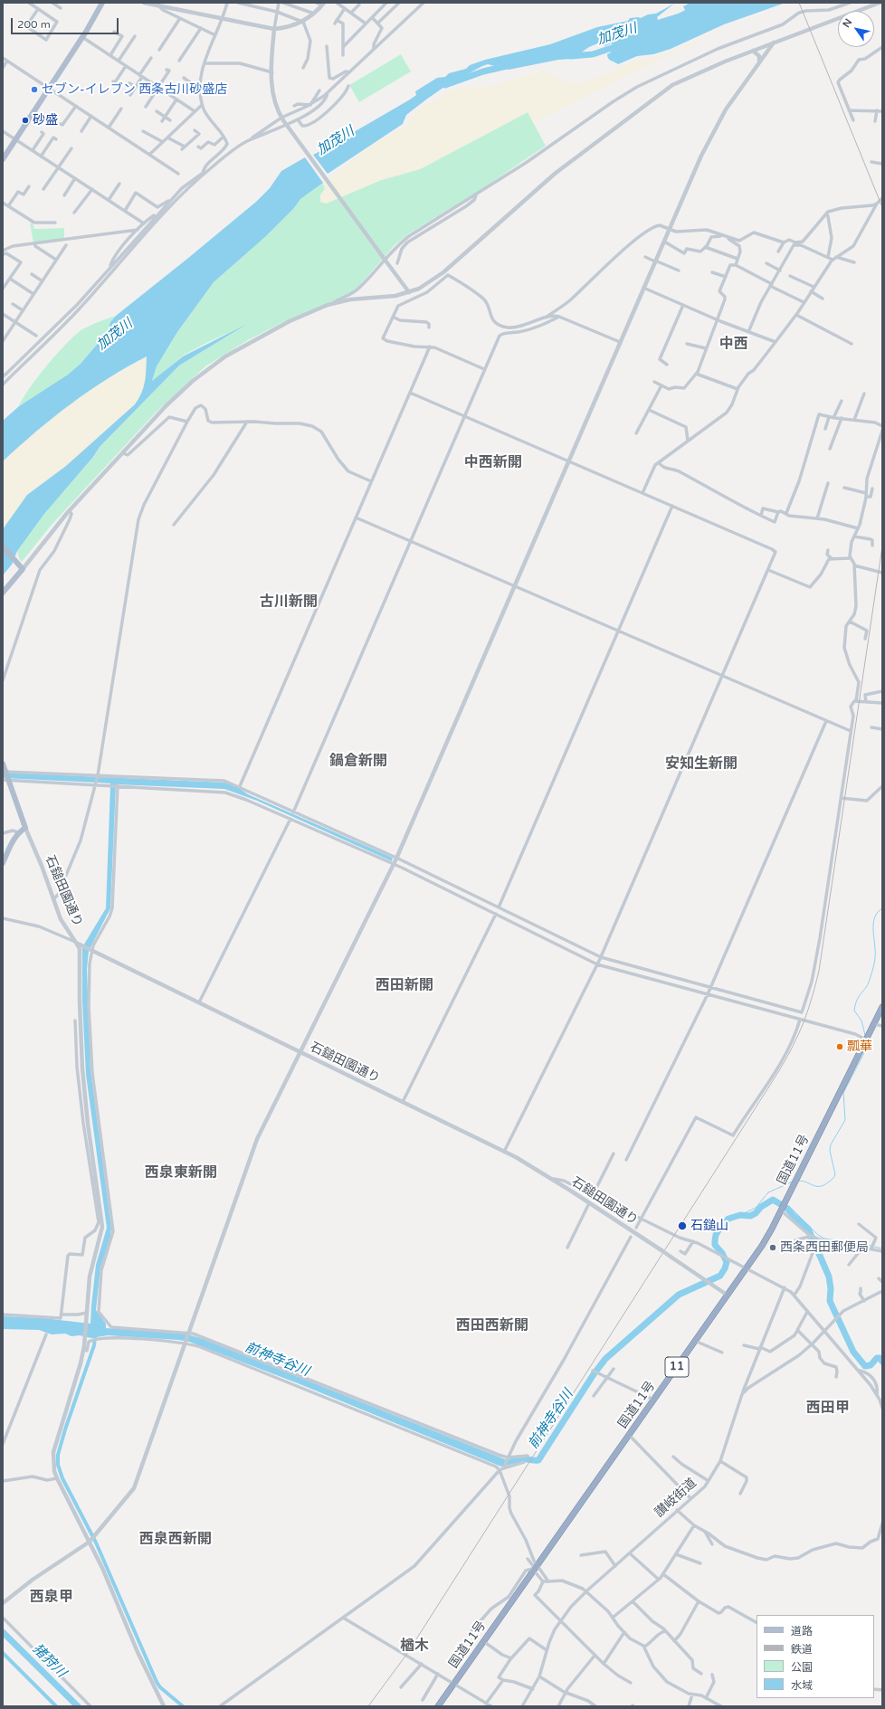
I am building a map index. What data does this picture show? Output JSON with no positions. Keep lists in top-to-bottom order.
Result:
{
  "streets": {
    "highway": ["国道11号", "11"],
    "street": ["石鎚田園通り", "讃岐街道"]
  },
  "crossings": [
    ["石鎚田園通り", "国道11号"]
  ],
  "districts": [
    "中西",
    "中西新開",
    "古川新開",
    "鍋倉新開",
    "安知生新開",
    "西田新開",
    "西泉東新開",
    "西田西新開",
    "西田甲",
    "西泉西新開",
    "西泉甲",
    "楢木"
  ],
  "water": ["加茂川", "前神寺谷川", "猪狩川"],
  "places": [
    "セブン-イレブン 西条古川砂盛店",
    "砂盛",
    "瓢華",
    "石鎚山",
    "西条西田郵便局"
  ],
  "legend": [
    "道路",
    "鉄道",
    "公園",
    "水域"
  ],
  "scale_bar": "200 m",
  "north": "top left"
}
